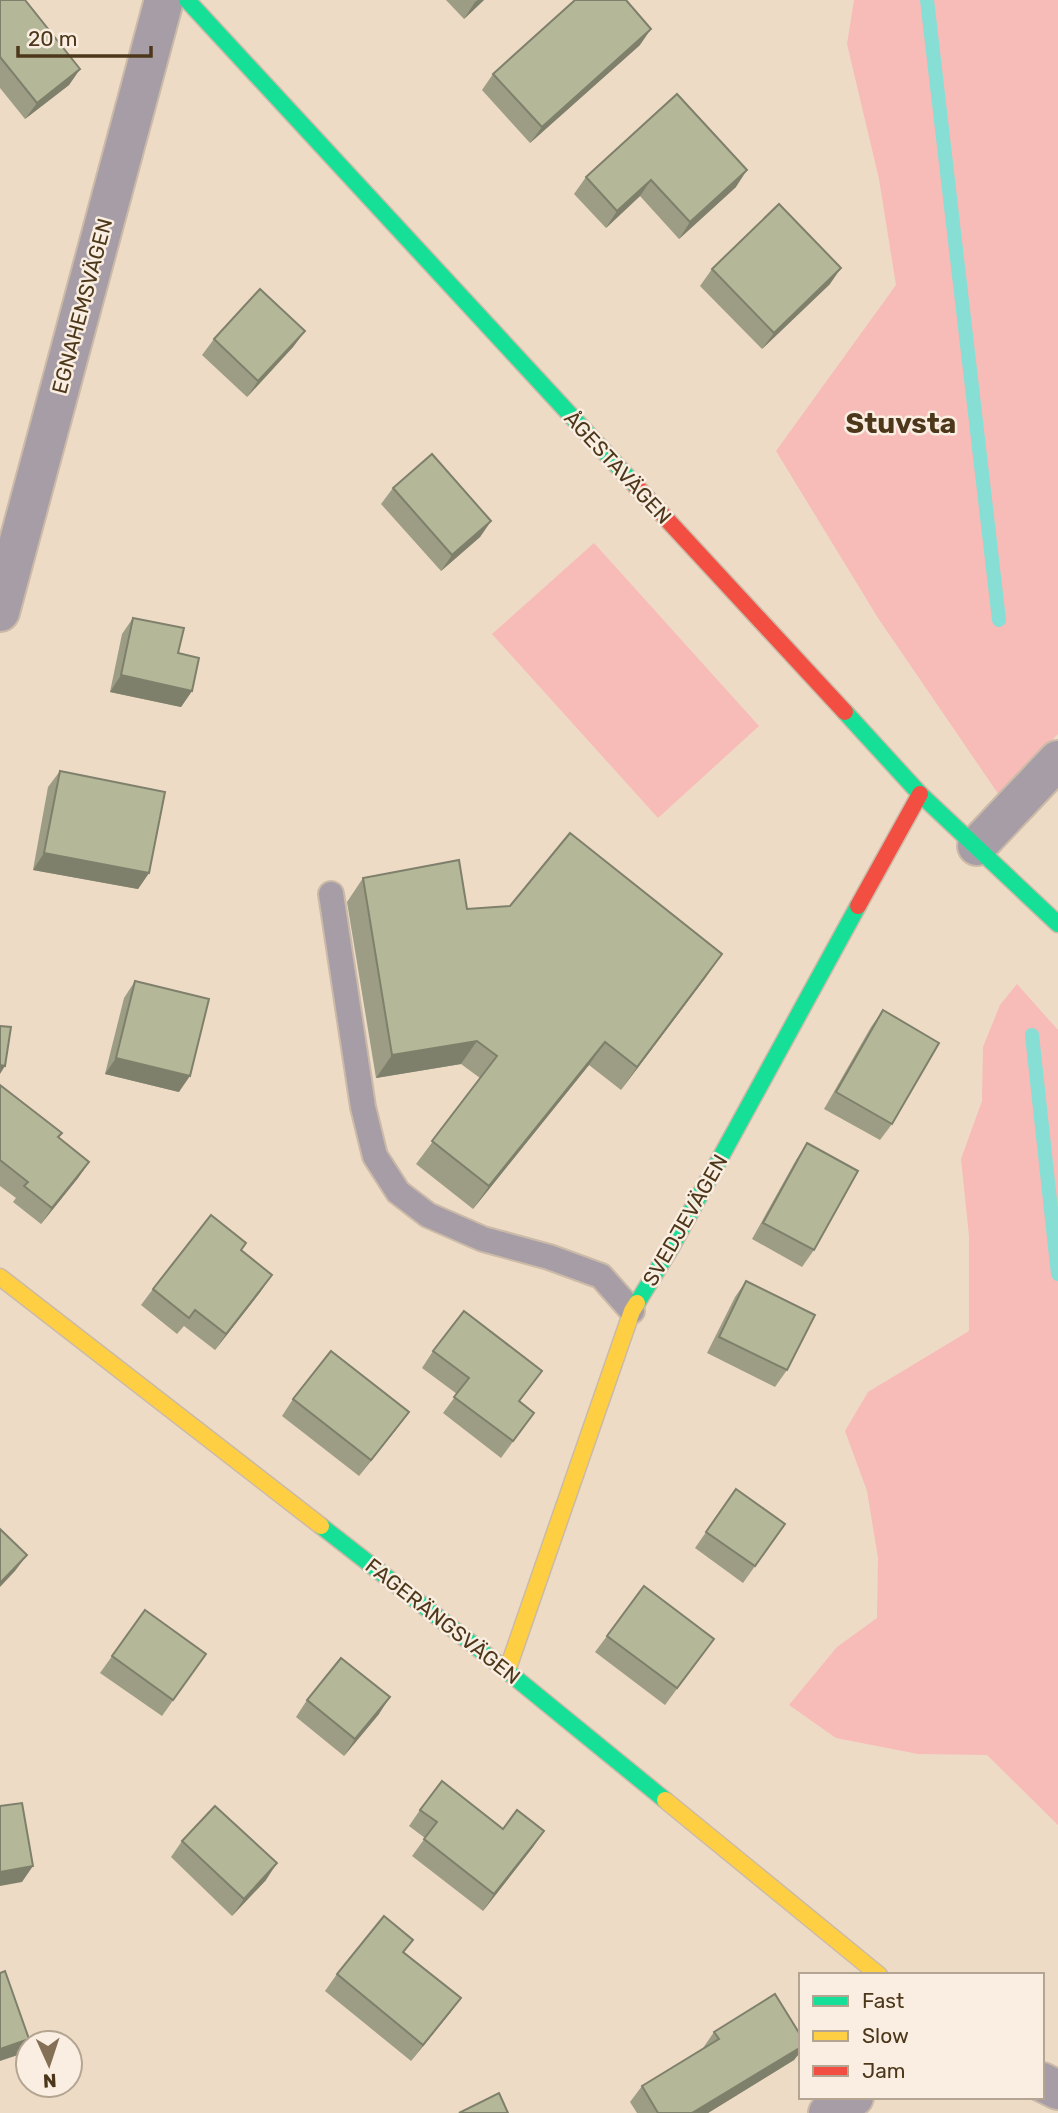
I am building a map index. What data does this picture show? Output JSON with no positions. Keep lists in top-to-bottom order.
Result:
{
  "streets": {
    "street": [
      "EGNAHEMSVÄGEN",
      "ÅGESTAVÄGEN",
      "SVEDJEVÄGEN",
      "FAGERÄNGSVÄGEN"
    ]
  },
  "crossings": [
    ["ÅGESTAVÄGEN", "SVEDJEVÄGEN"],
    ["SVEDJEVÄGEN", "FAGERÄNGSVÄGEN"]
  ],
  "districts": ["Stuvsta"],
  "legend": ["Fast", "Slow", "Jam"],
  "scale_bar": "20 m",
  "north": "bottom"
}
